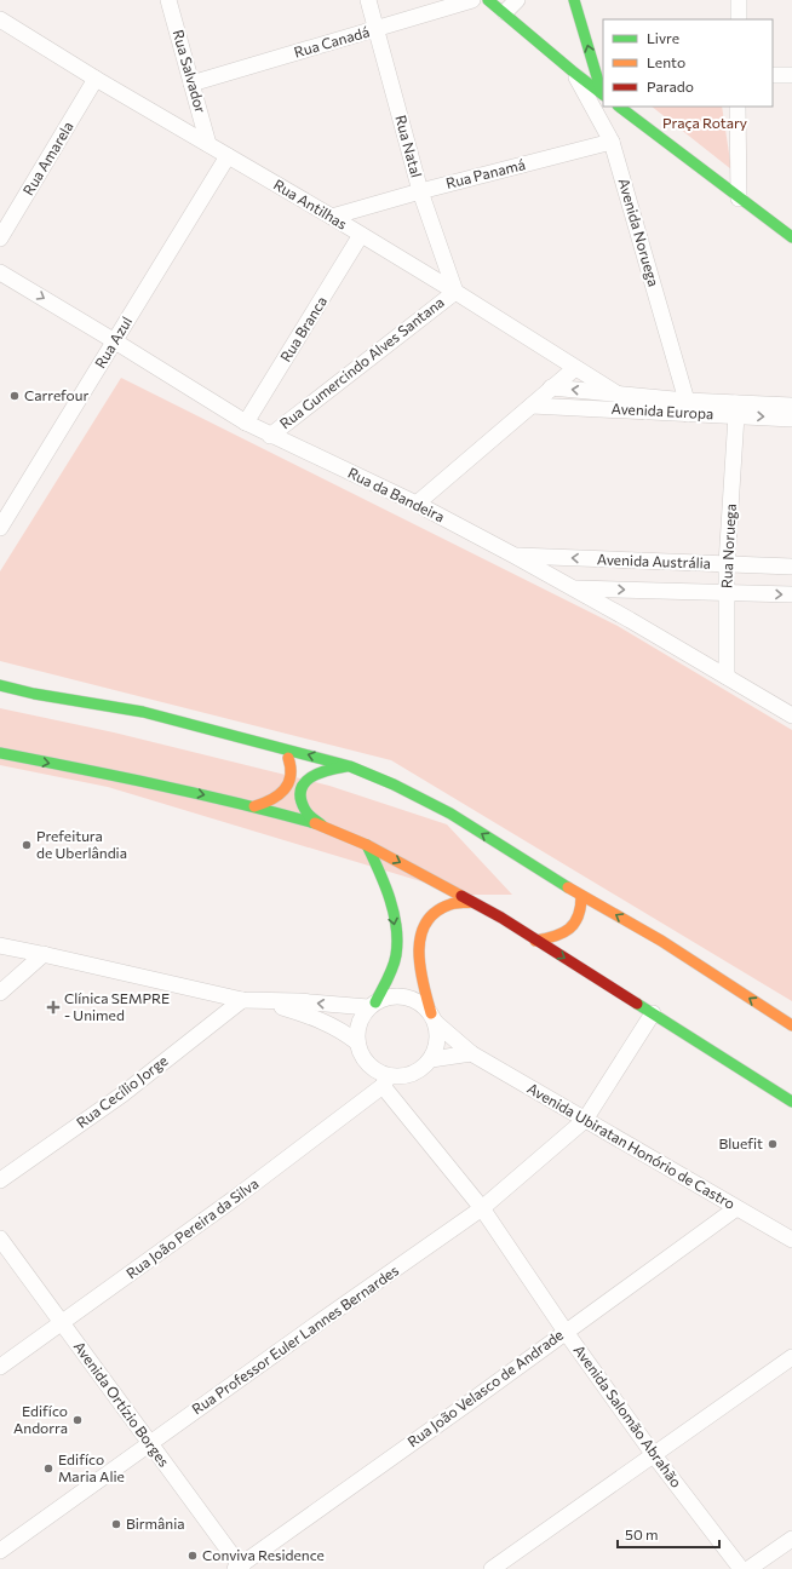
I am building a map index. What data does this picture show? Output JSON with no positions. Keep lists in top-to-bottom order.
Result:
{
  "streets": {
    "street": [
      "Rua Canadá",
      "Rua Salvador",
      "Rua Natal",
      "Rua Amarela",
      "Rua Panamá",
      "Rua Antilhas",
      "Avenida Noruega",
      "Rua Branca",
      "Rua Azul",
      "Rua Gumercindo Alves Santana",
      "Avenida Europa",
      "Rua da Bandeira",
      "Rua Noruega",
      "Avenida Austrália",
      "Rua Cecílio Jorge",
      "Avenida Ubiratan Honório de Castro",
      "Rua João Pereira da Silva",
      "Rua Professor Euler Lannes Bernardes",
      "Rua João Velasco de Andrade",
      "Avenida Ortízio Borges",
      "Avenida Salomão Abrahão"
    ]
  },
  "crossings": [
    ["Rua Canadá", "Rua Salvador"],
    ["Rua Canadá", "Rua Natal"],
    ["Rua Salvador", "Rua Antilhas"],
    ["Rua Natal", "Rua Panamá"],
    ["Rua Natal", "Rua Antilhas"],
    ["Rua Natal", "Rua Gumercindo Alves Santana"],
    ["Rua Amarela", "Rua Antilhas"],
    ["Rua Panamá", "Rua Antilhas"],
    ["Rua Panamá", "Avenida Noruega"],
    ["Rua Antilhas", "Rua Branca"],
    ["Rua Antilhas", "Rua Azul"],
    ["Rua Antilhas", "Rua Gumercindo Alves Santana"],
    ["Rua Antilhas", "Avenida Europa"],
    ["Avenida Noruega", "Avenida Europa"],
    ["Rua Branca", "Rua da Bandeira"],
    ["Rua Azul", "Rua da Bandeira"],
    ["Rua Gumercindo Alves Santana", "Rua da Bandeira"],
    ["Avenida Europa", "Rua Noruega"],
    ["Rua da Bandeira", "Rua Noruega"],
    ["Rua da Bandeira", "Avenida Austrália"],
    ["Rua Noruega", "Avenida Austrália"],
    ["Avenida Ubiratan Honório de Castro", "Rua João Pereira da Silva"],
    ["Avenida Ubiratan Honório de Castro", "Rua Professor Euler Lannes Bernardes"],
    ["Avenida Ubiratan Honório de Castro", "Rua João Velasco de Andrade"],
    ["Avenida Ubiratan Honório de Castro", "Avenida Salomão Abrahão"],
    ["Rua João Pereira da Silva", "Avenida Ortízio Borges"],
    ["Rua João Pereira da Silva", "Avenida Salomão Abrahão"],
    ["Rua Professor Euler Lannes Bernardes", "Avenida Ortízio Borges"],
    ["Rua Professor Euler Lannes Bernardes", "Avenida Salomão Abrahão"],
    ["Rua João Velasco de Andrade", "Avenida Ortízio Borges"],
    ["Rua João Velasco de Andrade", "Avenida Salomão Abrahão"]
  ],
  "parks": ["Praça Rotary"],
  "places": {
    "other": [
      "Carrefour",
      "Prefeitura de Uberlândia",
      "Bluefit",
      "Edifíco Andorra",
      "Edifíco Maria Alie",
      "Birmânia",
      "Conviva Residence"
    ],
    "health": ["Clínica SEMPRE - Unimed"]
  },
  "legend": ["Livre", "Lento", "Parado"],
  "scale_bar": "50 m"
}
